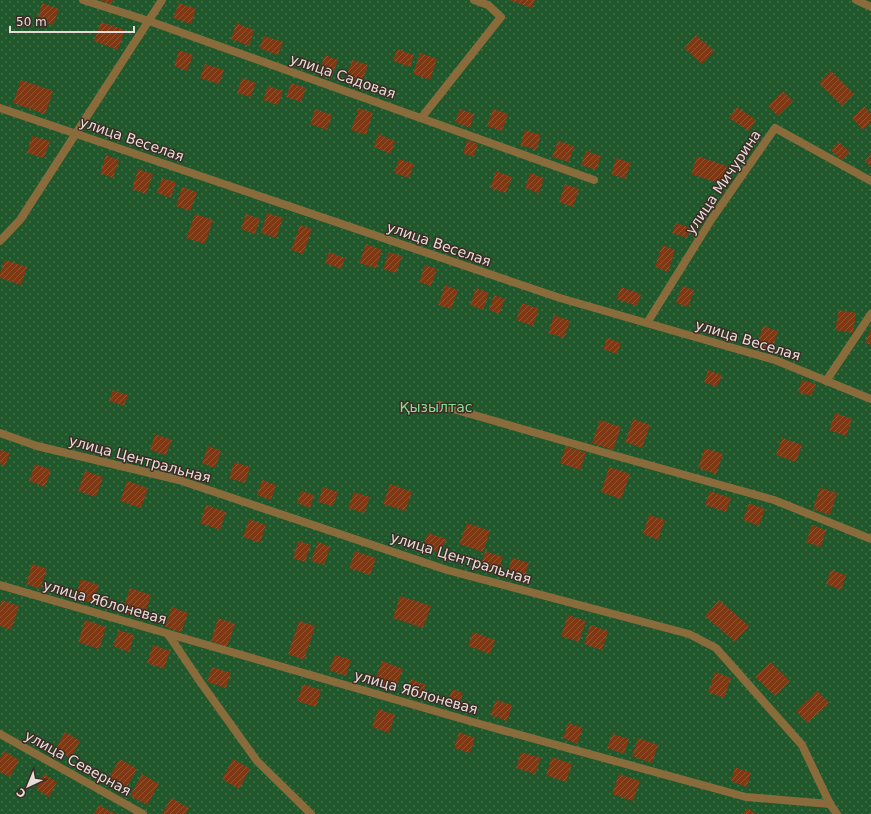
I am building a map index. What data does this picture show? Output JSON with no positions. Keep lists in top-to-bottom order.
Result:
{
  "streets": {
    "street": [
      "улица Садовая",
      "улица Веселая",
      "улица Мичурина",
      "улица Центральная",
      "улица Яблоневая",
      "улица Северная"
    ]
  },
  "crossings": [
    ["улица Веселая", "улица Мичурина"],
    ["улица Центральная", "улица Яблоневая"]
  ],
  "parks": ["Қызылтас"],
  "scale_bar": "50 m",
  "north": "bottom left"
}
